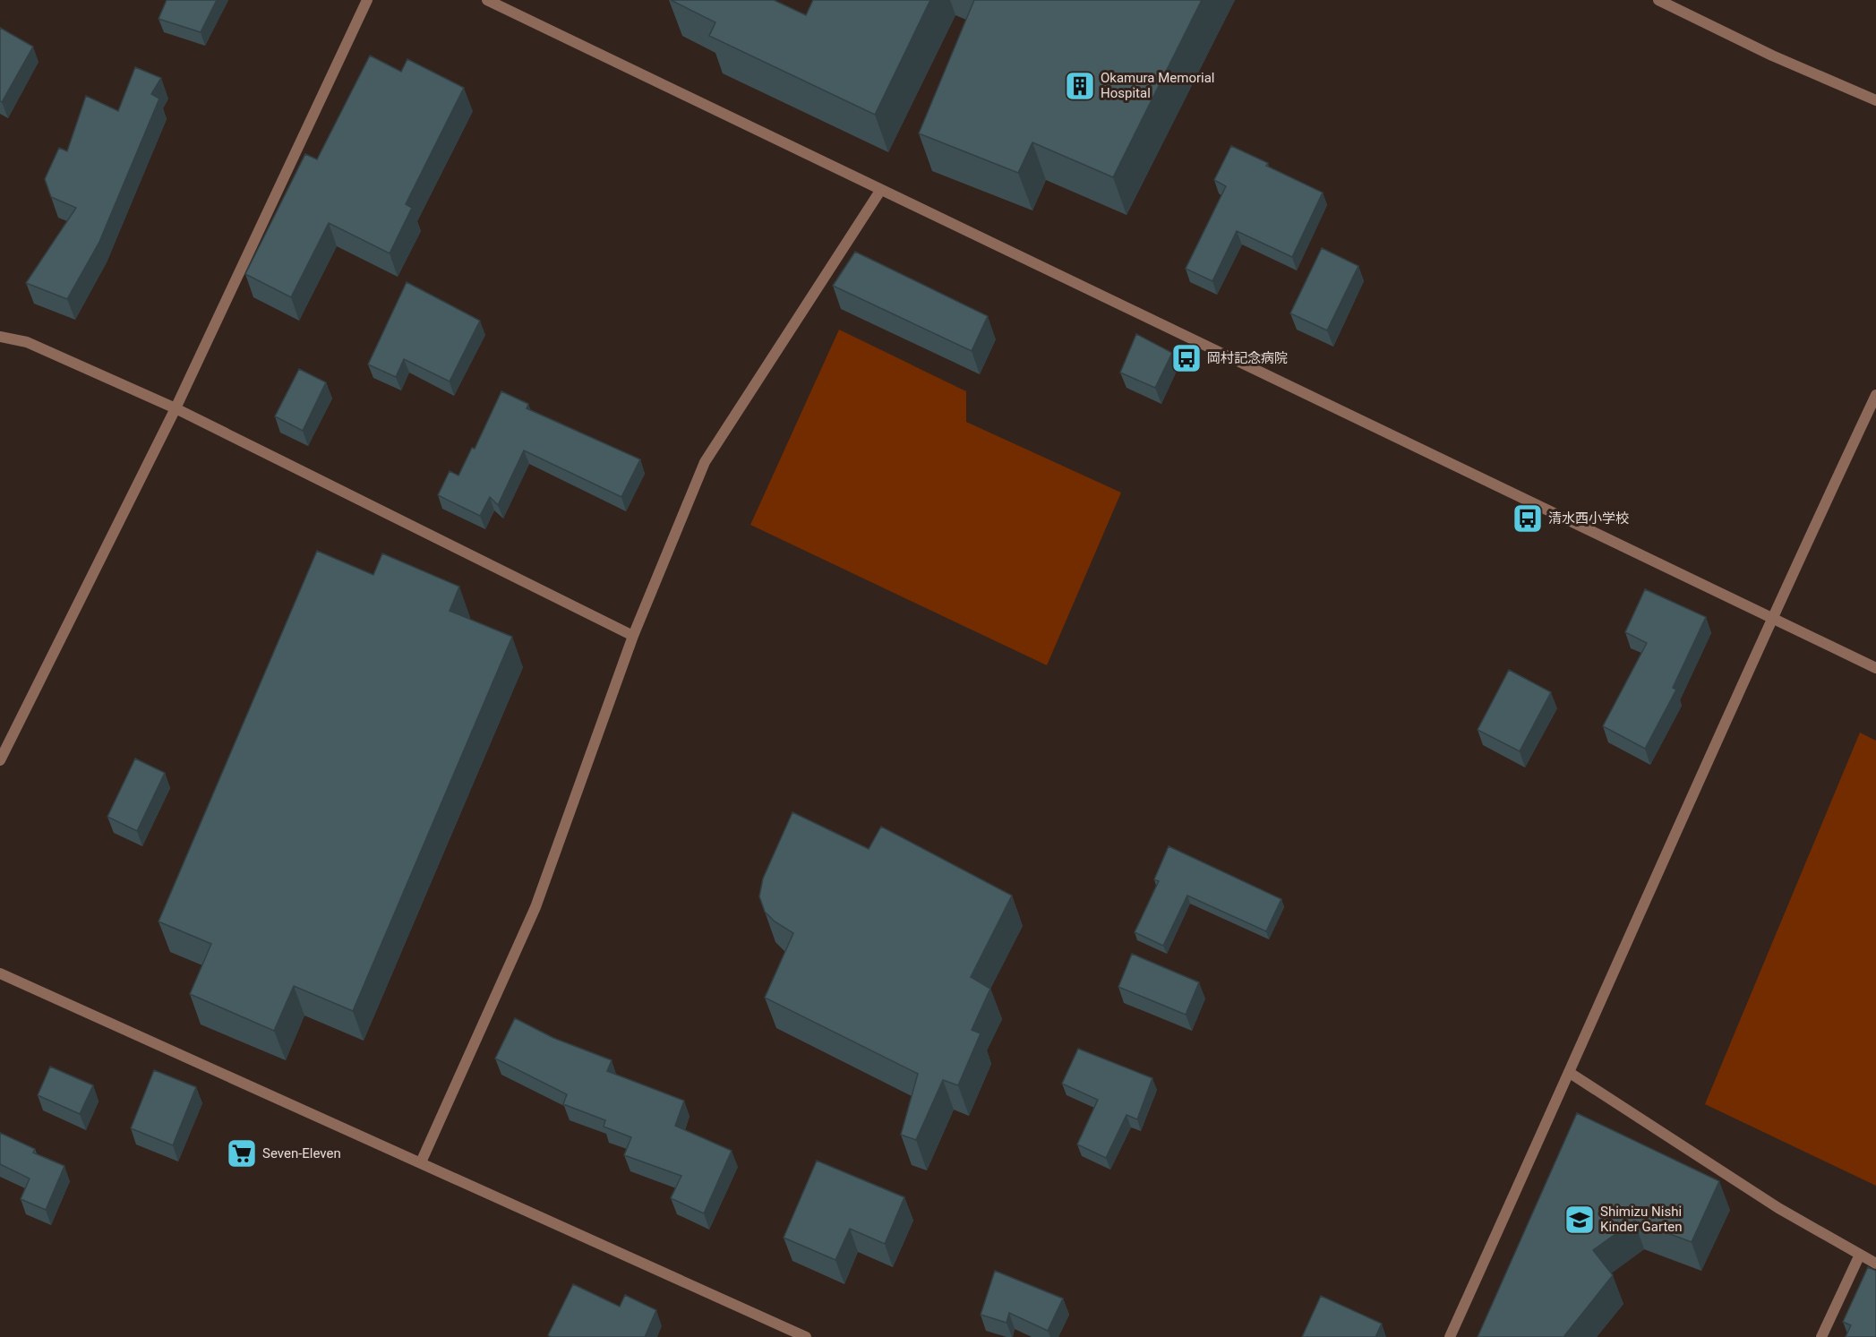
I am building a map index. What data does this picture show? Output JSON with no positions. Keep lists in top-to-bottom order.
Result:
{
  "places": {
    "building": ["Okamura Memorial Hospital"],
    "bus stop": ["岡村記念病院", "清水西小学校"],
    "supermarket": ["Seven-Eleven"],
    "school or university": ["Shimizu Nishi Kinder Garten"]
  }
}
